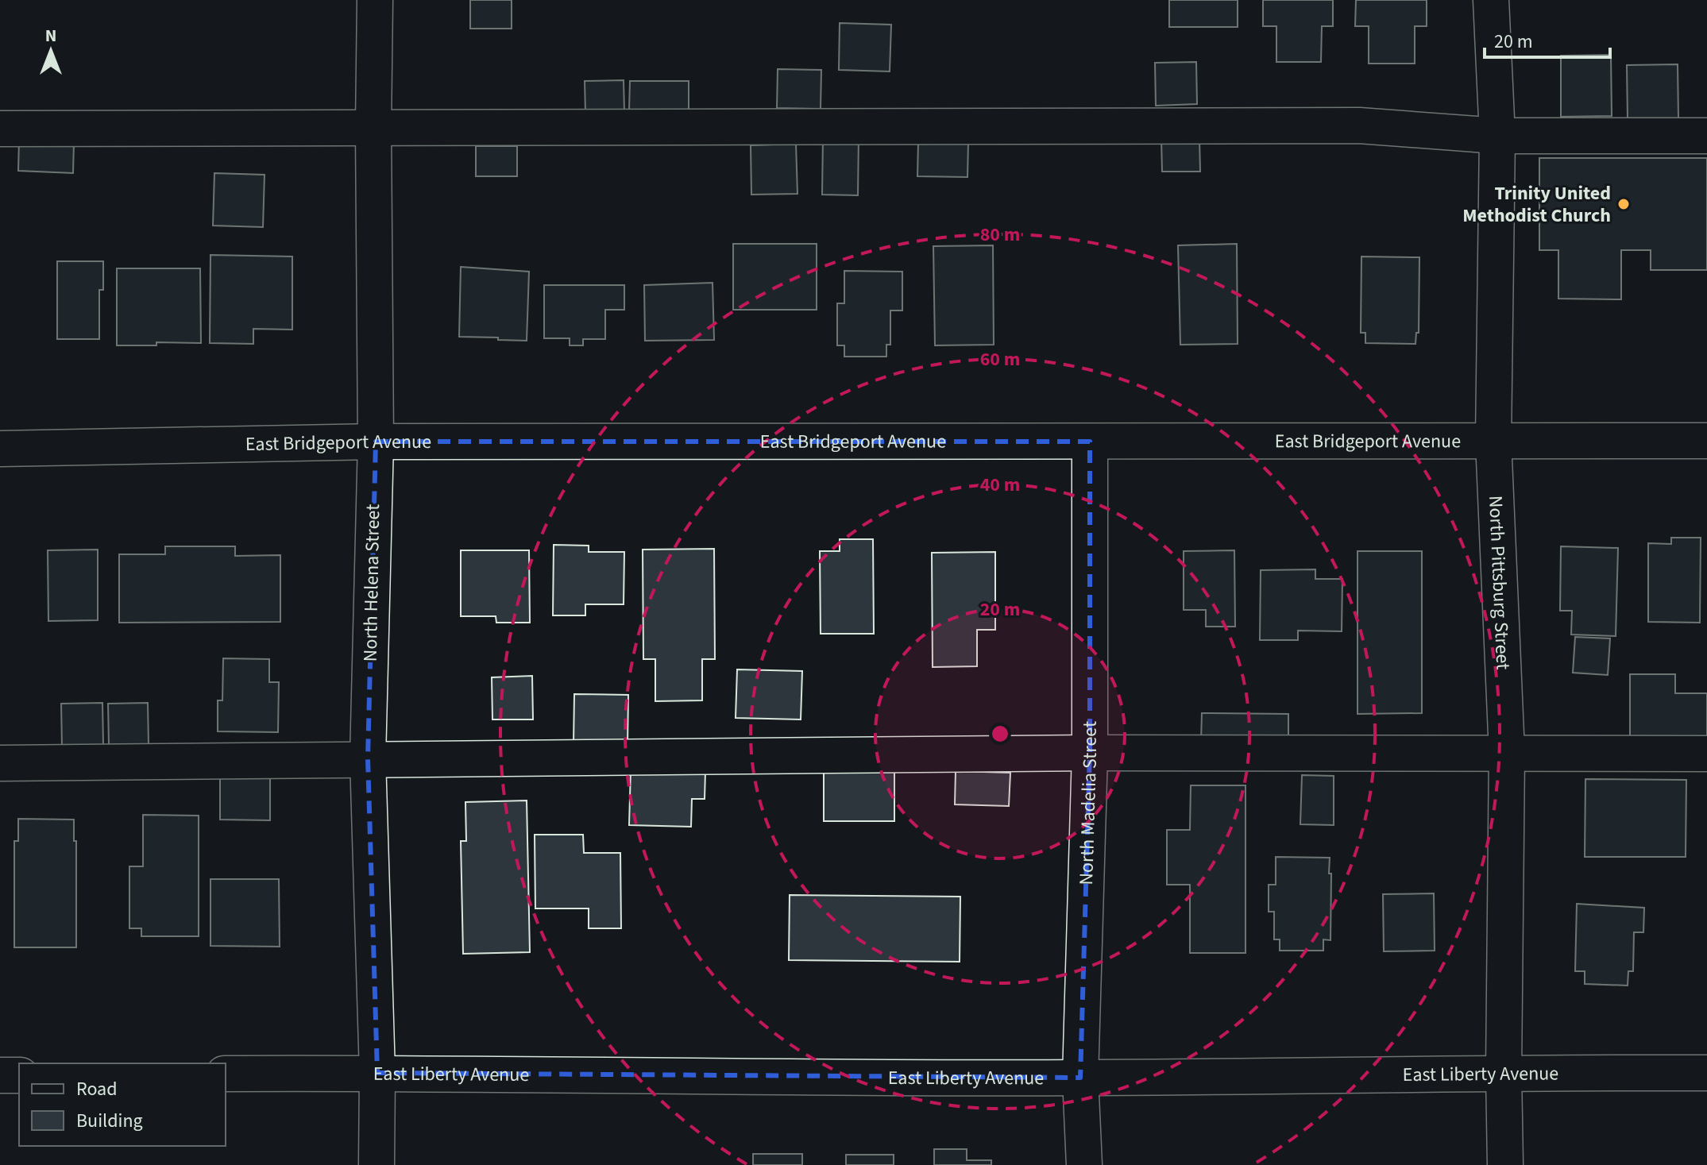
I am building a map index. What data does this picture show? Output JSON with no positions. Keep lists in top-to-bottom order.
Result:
{
  "streets": {
    "street": [
      "East Bridgeport Avenue",
      "North Pittsburg Street",
      "North Helena Street",
      "North Madelia Street",
      "East Liberty Avenue"
    ]
  },
  "crossings": [
    ["East Bridgeport Avenue", "North Pittsburg Street"],
    ["East Bridgeport Avenue", "North Helena Street"],
    ["East Bridgeport Avenue", "North Madelia Street"],
    ["North Pittsburg Street", "East Liberty Avenue"],
    ["North Helena Street", "East Liberty Avenue"],
    ["North Madelia Street", "East Liberty Avenue"]
  ],
  "places": ["Trinity United Methodist Church"],
  "legend": ["Road", "Building"],
  "scale_bar": "20 m",
  "north": "top",
  "rings": [
    "80 m",
    "60 m",
    "40 m",
    "20 m"
  ]
}
